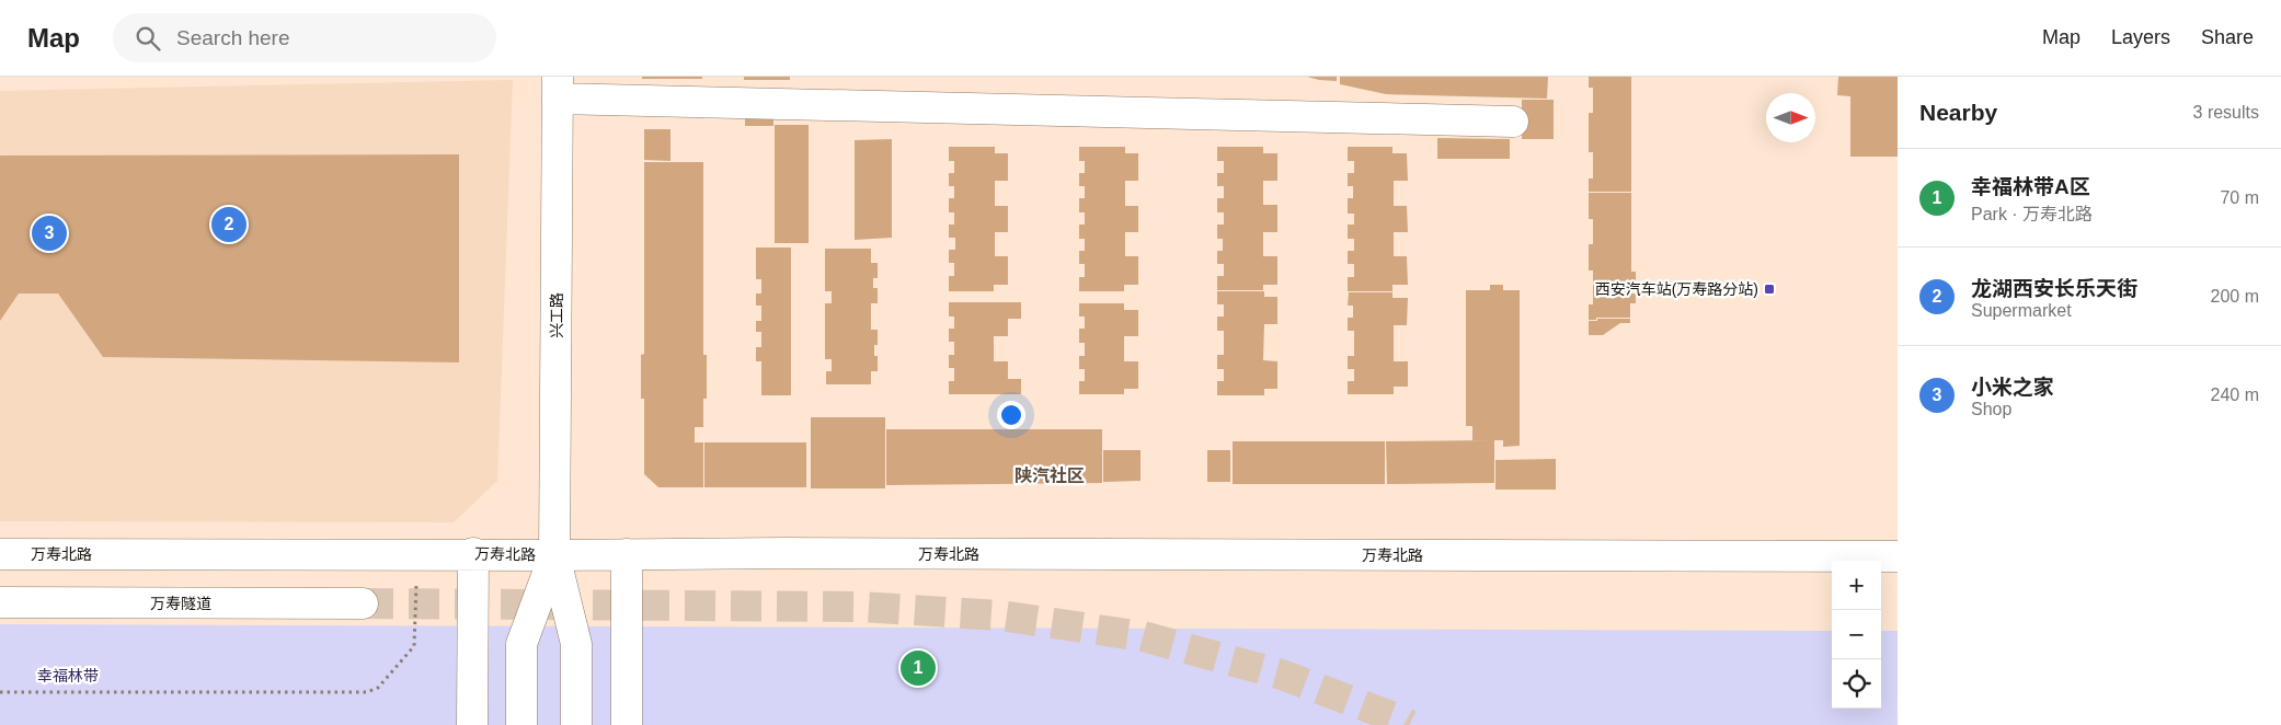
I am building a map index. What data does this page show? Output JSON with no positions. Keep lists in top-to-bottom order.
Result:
{
  "streets": {
    "main road": ["兴工路", "万寿北路", "万寿隧道"]
  },
  "crossings": [
    ["兴工路", "万寿北路"]
  ],
  "districts": ["陕汽社区"],
  "parks": ["幸福林带"],
  "places": {
    "transit": ["西安汽车站(万寿路分站)"]
  },
  "north": "right",
  "page": {
    "header": "Map",
    "search": "Search here",
    "nav": ["Map", "Layers", "Share"],
    "heading": ["Nearby", "3 results"],
    "list": [
      {
        "mark": "1",
        "name": "幸福林带A区",
        "note": "Park · 万寿北路",
        "value": "70 m"
      },
      {
        "mark": "2",
        "name": "龙湖西安长乐天街",
        "note": "Supermarket",
        "value": "200 m"
      },
      {
        "mark": "3",
        "name": "小米之家",
        "note": "Shop",
        "value": "240 m"
      }
    ],
    "pins": ["2", "3", "1"],
    "map_buttons": ["+", "−"]
  }
}
